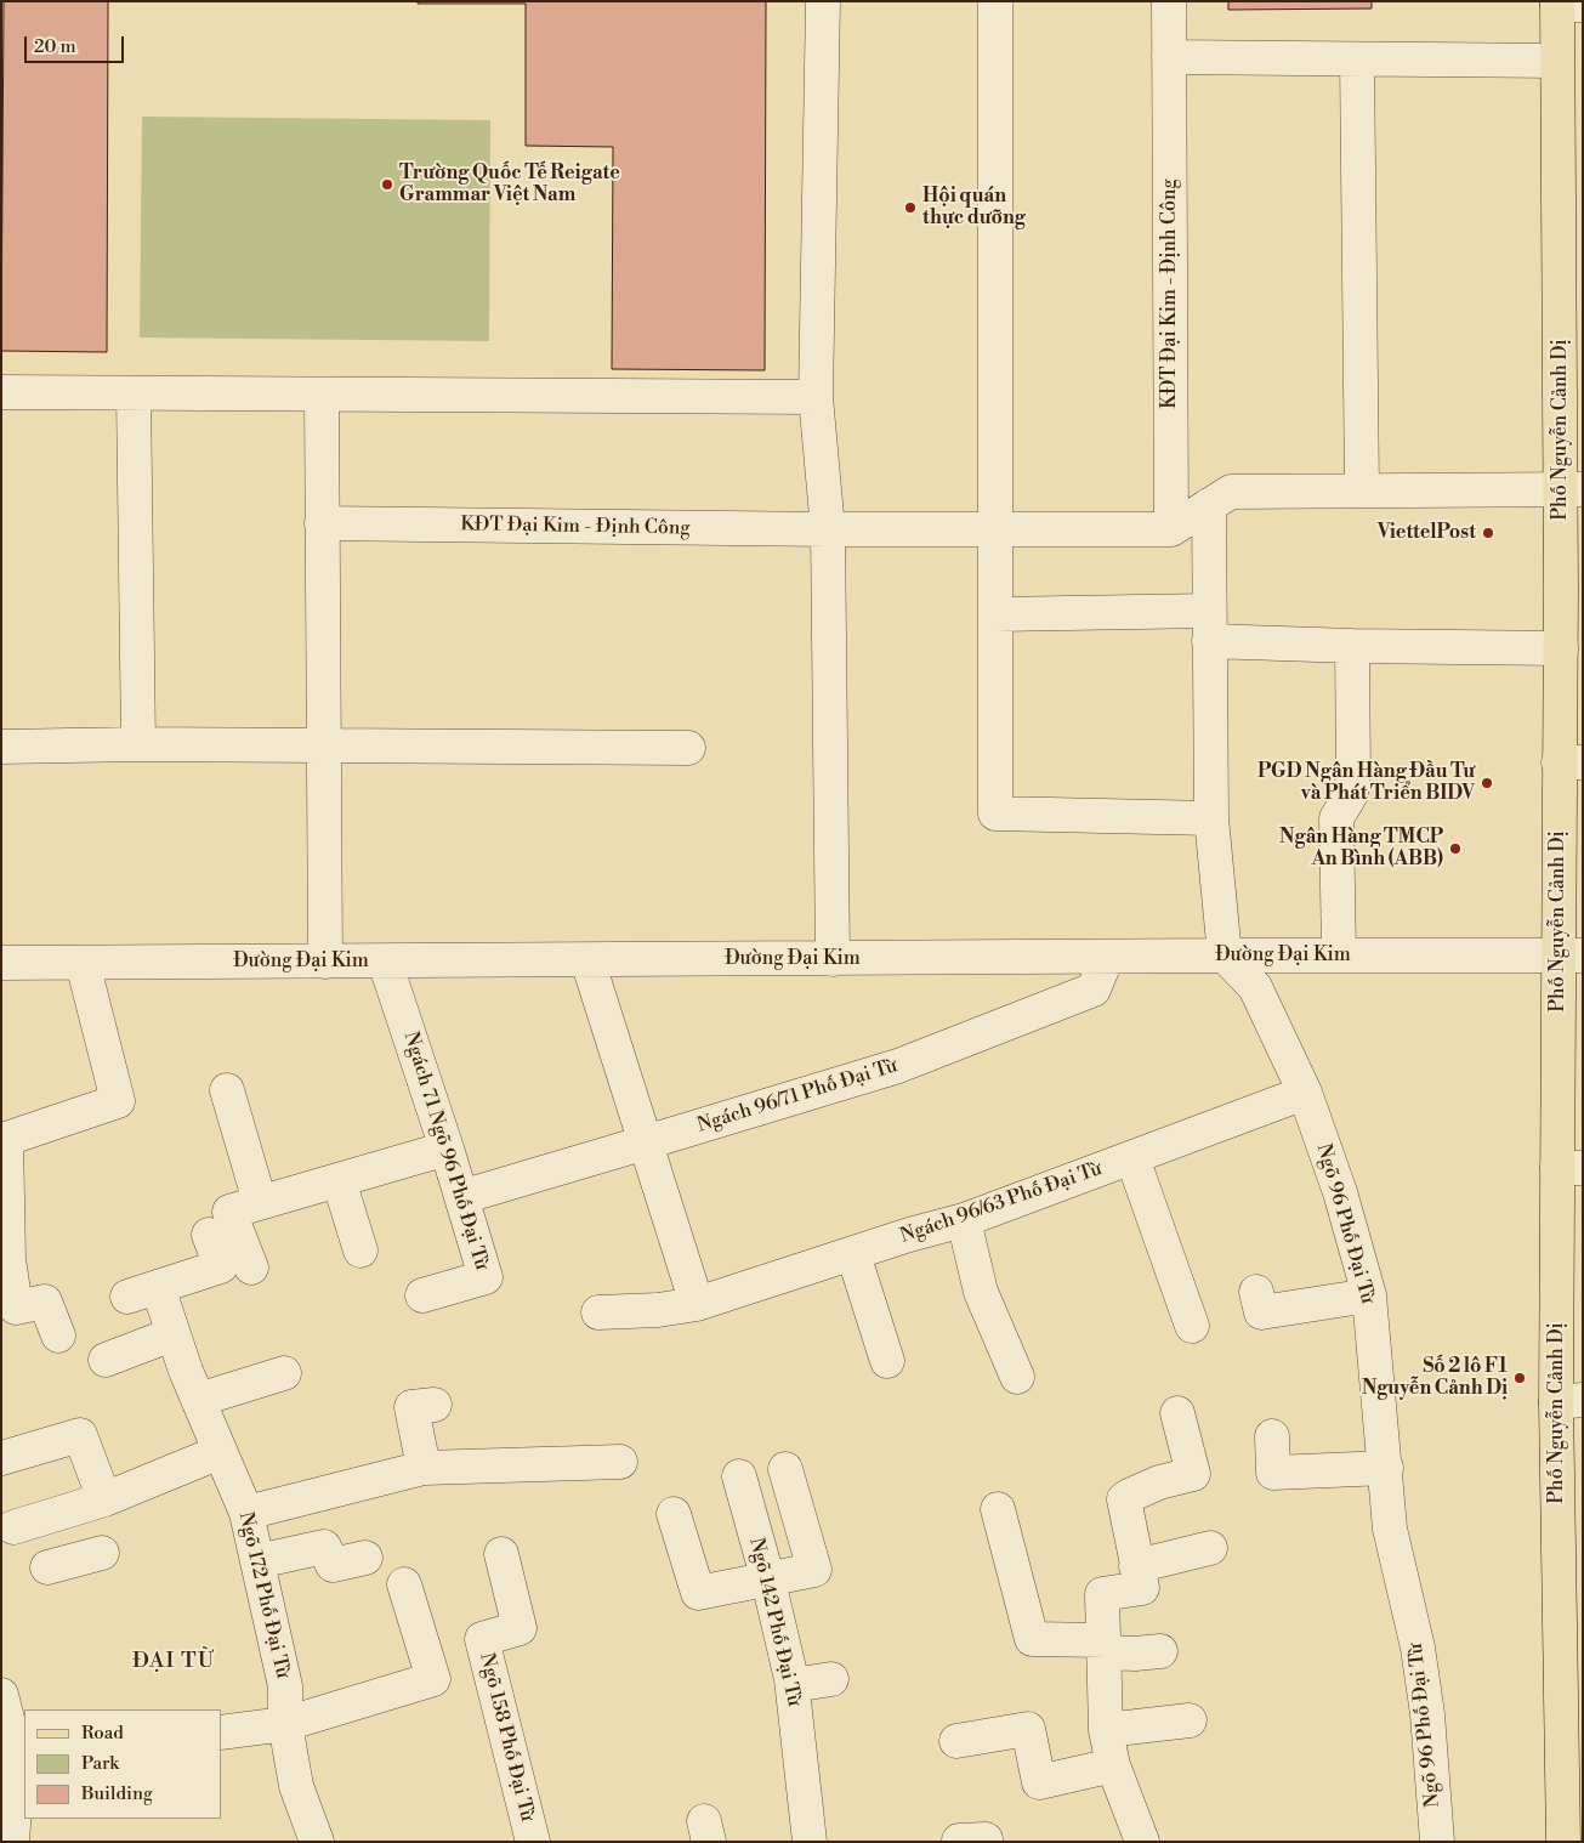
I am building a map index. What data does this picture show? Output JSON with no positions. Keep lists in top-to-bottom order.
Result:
{
  "streets": {
    "main road": ["Phố Nguyễn Cảnh Dị"],
    "street": [
      "KĐT Đại Kim - Định Công",
      "Đường Đại Kim",
      "Ngách 96/71 Phố Đại Từ",
      "Ngách 71 Ngõ 96 Phố Đại Từ",
      "Ngách 96/63 Phố Đại Từ",
      "Ngõ 96 Phố Đại Từ",
      "Ngõ 172 Phố Đại Từ",
      "Ngõ 142 Phố Đại Từ",
      "Ngõ 158 Phố Đại Từ"
    ]
  },
  "crossings": [
    ["Phố Nguyễn Cảnh Dị", "Đường Đại Kim"],
    ["Đường Đại Kim", "Ngách 96/71 Phố Đại Từ"],
    ["Đường Đại Kim", "Ngách 71 Ngõ 96 Phố Đại Từ"],
    ["Đường Đại Kim", "Ngõ 96 Phố Đại Từ"],
    ["Ngách 96/71 Phố Đại Từ", "Ngách 71 Ngõ 96 Phố Đại Từ"],
    ["Ngách 96/63 Phố Đại Từ", "Ngõ 96 Phố Đại Từ"]
  ],
  "districts": ["ĐẠI TỪ"],
  "places": [
    "Trường Quốc Tế Reigate Grammar Việt Nam",
    "Hội quán thực dưỡng",
    "ViettelPost",
    "PGD Ngân Hàng Đầu Tư và Phát Triển BIDV",
    "Ngân Hàng TMCP An Bình (ABB)",
    "Số 2 lô F1 Nguyễn Cảnh Dị"
  ],
  "legend": ["Road", "Park", "Building"],
  "scale_bar": "20 m"
}
